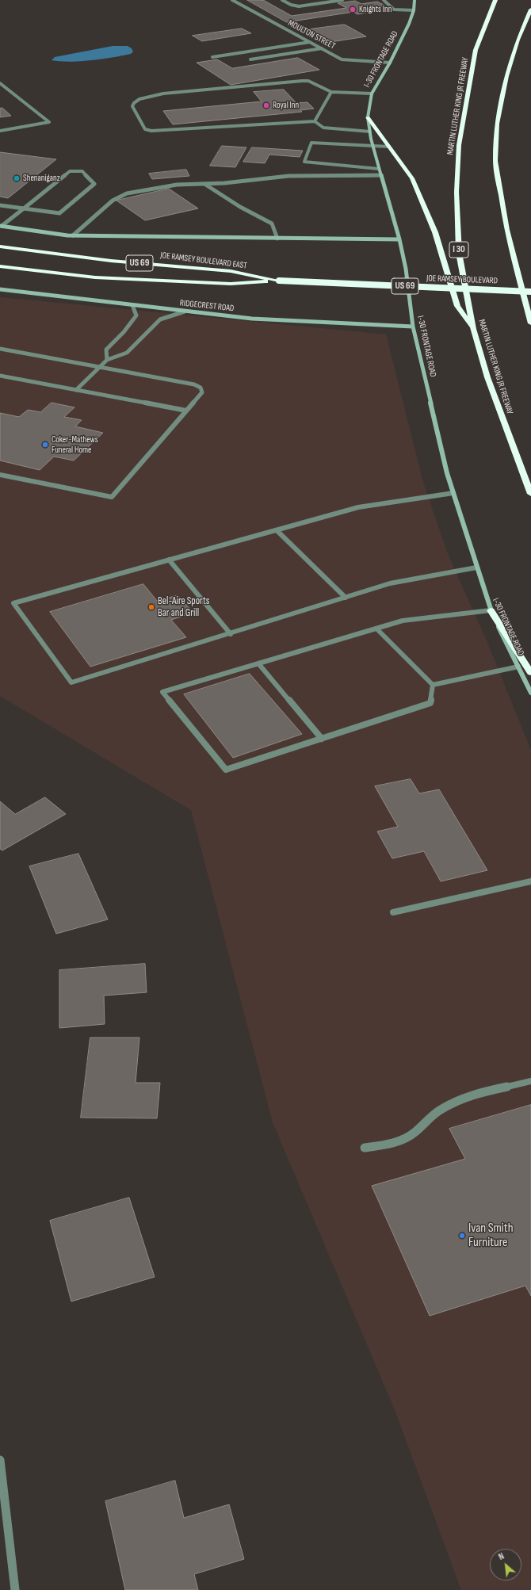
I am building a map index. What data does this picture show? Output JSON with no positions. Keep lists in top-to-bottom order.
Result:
{
  "streets": {
    "highway": [
      "MARTIN LUTHER KING JR FREEWAY",
      "I 30",
      "JOE RAMSEY BOULEVARD EAST",
      "US 69",
      "JOE RAMSEY BOULEVARD"
    ],
    "main road": ["I-30 FRONTAGE ROAD", "RIDGECREST ROAD"],
    "street": ["MOULTON STREET"]
  },
  "crossings": [
    ["MOULTON STREET", "I-30 FRONTAGE ROAD"],
    ["I-30 FRONTAGE ROAD", "RIDGECREST ROAD"],
    ["JOE RAMSEY BOULEVARD EAST", "JOE RAMSEY BOULEVARD"]
  ],
  "places": [
    "Knights Inn",
    "Royal Inn",
    "Shenaniganz",
    "Coker-Mathews Funeral Home",
    "Bel-Aire Sports Bar and Grill",
    "Ivan Smith Furniture"
  ],
  "north": "top left"
}
